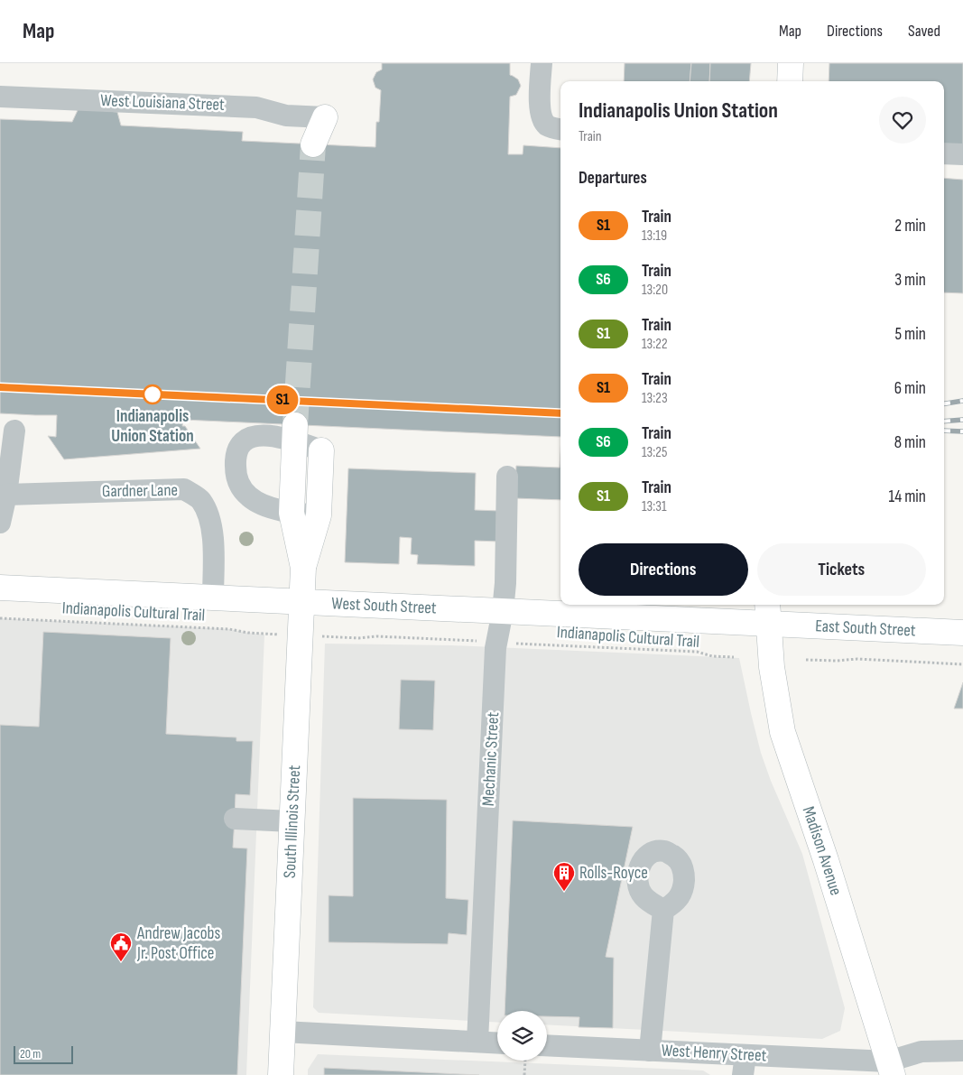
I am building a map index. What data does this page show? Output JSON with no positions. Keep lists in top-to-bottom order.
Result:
{
  "streets": {
    "main road": [
      "West South Street",
      "East South Street",
      "South Illinois Street",
      "Madison Avenue"
    ],
    "street": [
      "West Louisiana Street",
      "Gardner Lane",
      "Mechanic Street",
      "West Henry Street"
    ],
    "path": ["Indianapolis Cultural Trail"]
  },
  "crossings": [
    ["Gardner Lane", "West South Street"],
    ["West South Street", "East South Street"],
    ["West South Street", "Mechanic Street"],
    ["West South Street", "South Illinois Street"],
    ["West South Street", "Madison Avenue"],
    ["East South Street", "Madison Avenue"],
    ["Madison Avenue", "West Henry Street"]
  ],
  "places": {
    "other": ["Indianapolis Union Station"],
    "building": ["Rolls-Royce"],
    "public building": ["Andrew Jacobs Jr. Post Office"]
  },
  "scale_bar": "20 m",
  "page": {
    "header": "Map",
    "nav": ["Map", "Directions", "Saved"],
    "on_map": "S1",
    "heading": [
      ["Indianapolis Union Station", "Train"],
      "Departures"
    ],
    "list": [
      {
        "mark": "S1",
        "name": "Train",
        "note": "13:19",
        "value": "2 min"
      },
      {
        "mark": "S6",
        "name": "Train",
        "note": "13:20",
        "value": "3 min"
      },
      {
        "mark": "S1",
        "name": "Train",
        "note": "13:22",
        "value": "5 min"
      },
      {
        "mark": "S1",
        "name": "Train",
        "note": "13:23",
        "value": "6 min"
      },
      {
        "mark": "S6",
        "name": "Train",
        "note": "13:25",
        "value": "8 min"
      },
      {
        "mark": "S1",
        "name": "Train",
        "note": "13:31",
        "value": "14 min"
      }
    ],
    "buttons": ["Directions", "Tickets"],
    "scale": "20 m"
  }
}
